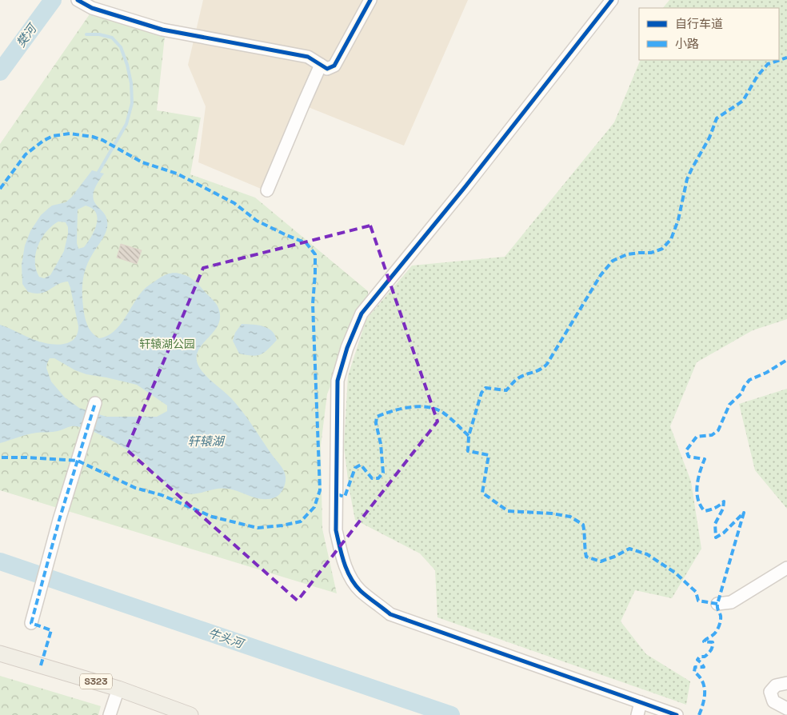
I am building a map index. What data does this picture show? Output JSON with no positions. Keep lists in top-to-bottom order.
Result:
{
  "streets": {
    "main road": ["S323"]
  },
  "water": ["樊河", "轩辕湖", "牛头河"],
  "parks": ["轩辕湖公园"],
  "legend": ["自行车道", "小路"]
}
